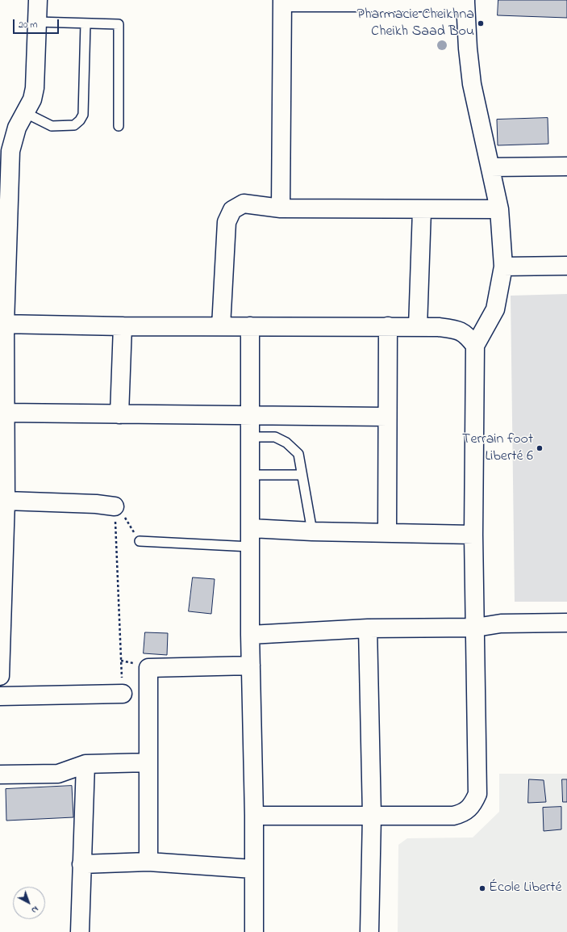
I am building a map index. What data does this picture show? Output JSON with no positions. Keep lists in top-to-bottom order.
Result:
{
  "places": ["Pharmacie Cheikhna Cheikh Saad Bou", "Terrain foot Liberté 6", "École Liberté"],
  "scale_bar": "20 m",
  "north": "bottom right"
}
